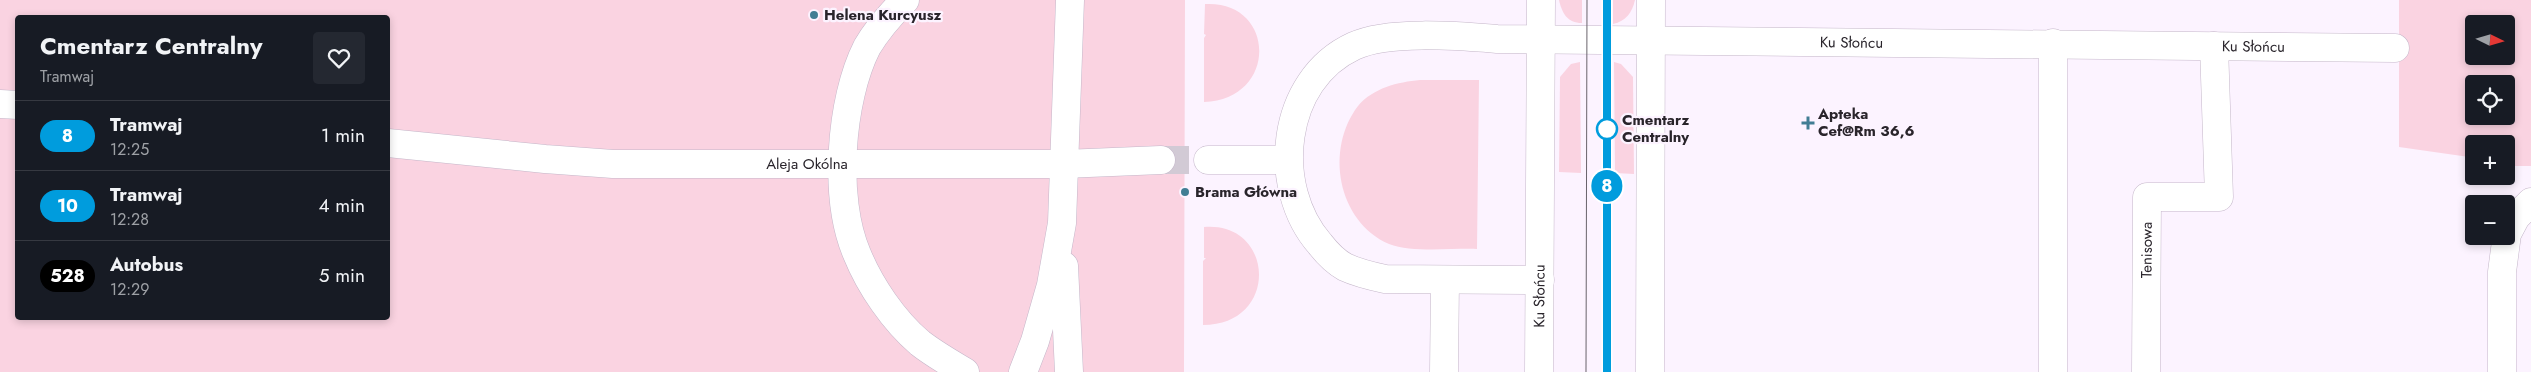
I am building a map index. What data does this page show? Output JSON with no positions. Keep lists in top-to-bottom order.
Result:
{
  "streets": {
    "street": ["Ku Słońcu", "Aleja Okólna", "Tenisowa"]
  },
  "crossings": [
    ["Ku Słońcu", "Tenisowa"]
  ],
  "places": {
    "other": ["Helena Kurcyusz", "Cmentarz Centralny", "Brama Główna"],
    "health": ["Apteka Cef@Rm 36,6"]
  },
  "lines": ["tram line 8"],
  "north": "right",
  "page": {
    "on_map": "8",
    "map_buttons": ["+", "−"],
    "heading": ["Cmentarz Centralny", "Tramwaj"],
    "list": [
      {
        "mark": "8",
        "name": "Tramwaj",
        "note": "12:25",
        "value": "1 min"
      },
      {
        "mark": "10",
        "name": "Tramwaj",
        "note": "12:28",
        "value": "4 min"
      },
      {
        "mark": "528",
        "name": "Autobus",
        "note": "12:29",
        "value": "5 min"
      }
    ]
  }
}
